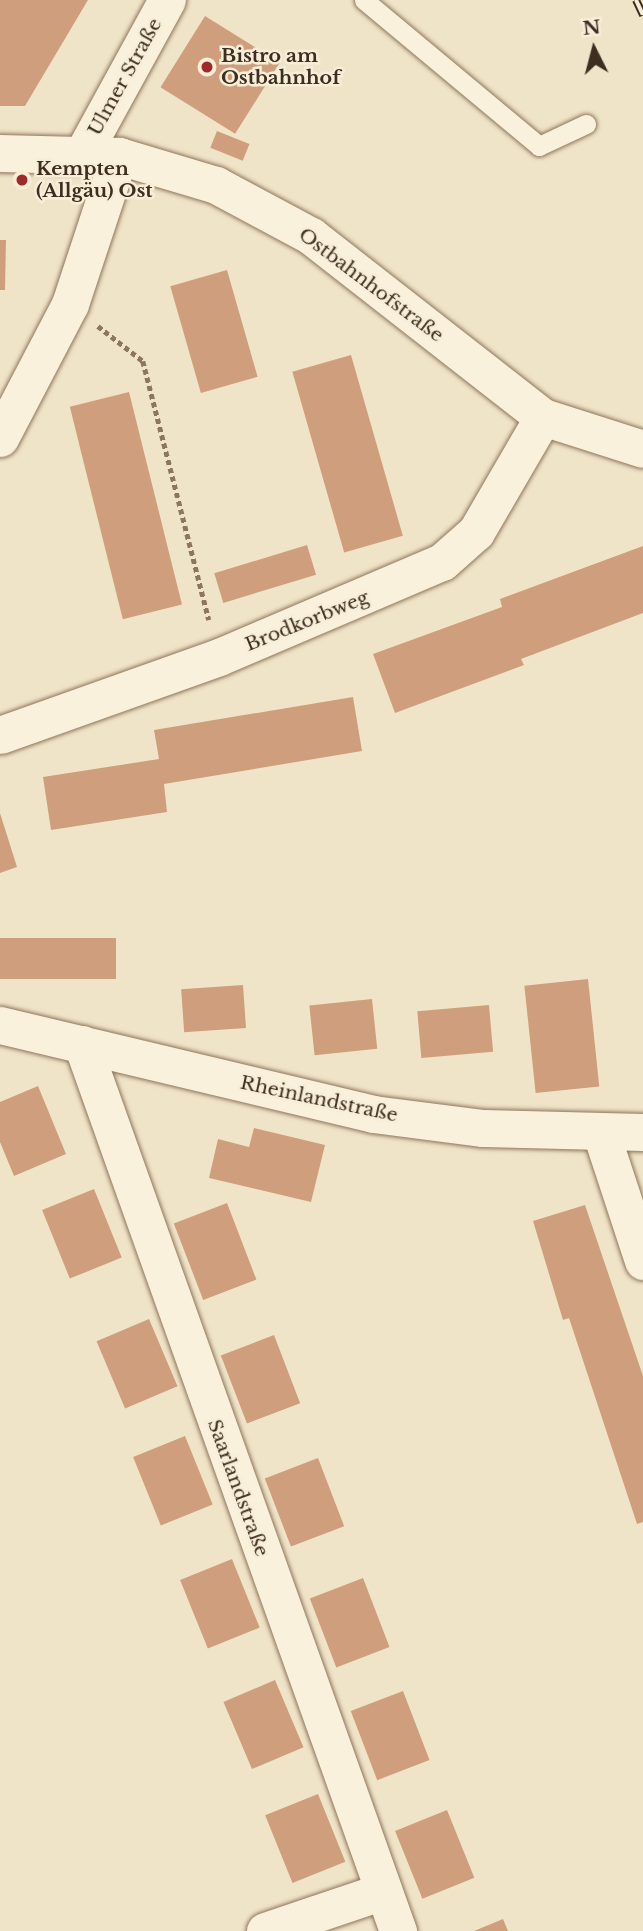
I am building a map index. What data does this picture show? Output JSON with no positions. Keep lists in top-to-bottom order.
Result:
{
  "streets": {
    "street": [
      "Ulmer Straße",
      "Ostbahnhofstraße",
      "Brodkorbweg",
      "Rheinlandstraße",
      "Saarlandstraße"
    ]
  },
  "crossings": [
    ["Ulmer Straße", "Ostbahnhofstraße"],
    ["Ostbahnhofstraße", "Brodkorbweg"],
    ["Rheinlandstraße", "Saarlandstraße"]
  ],
  "places": ["Bistro am Ostbahnhof", "Kempten (Allgäu) Ost"],
  "north": "top"
}
